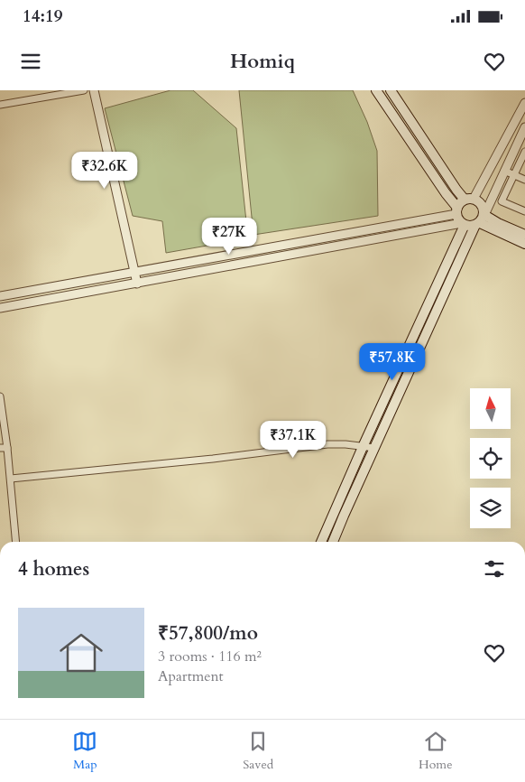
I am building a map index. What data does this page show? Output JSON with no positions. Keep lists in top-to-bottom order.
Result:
{
  "north": "top",
  "page": {
    "status": "14:19",
    "header": "Homiq",
    "price": [
      "₹32.6K",
      "₹27K",
      "₹57.8K",
      "₹37.1K"
    ],
    "heading": "4 homes",
    "list": [
      {
        "name": "₹57,800/mo",
        "note": "3 rooms · 116 m² · Apartment"
      }
    ],
    "tabs": ["Map", "Saved", "Home"]
  }
}
